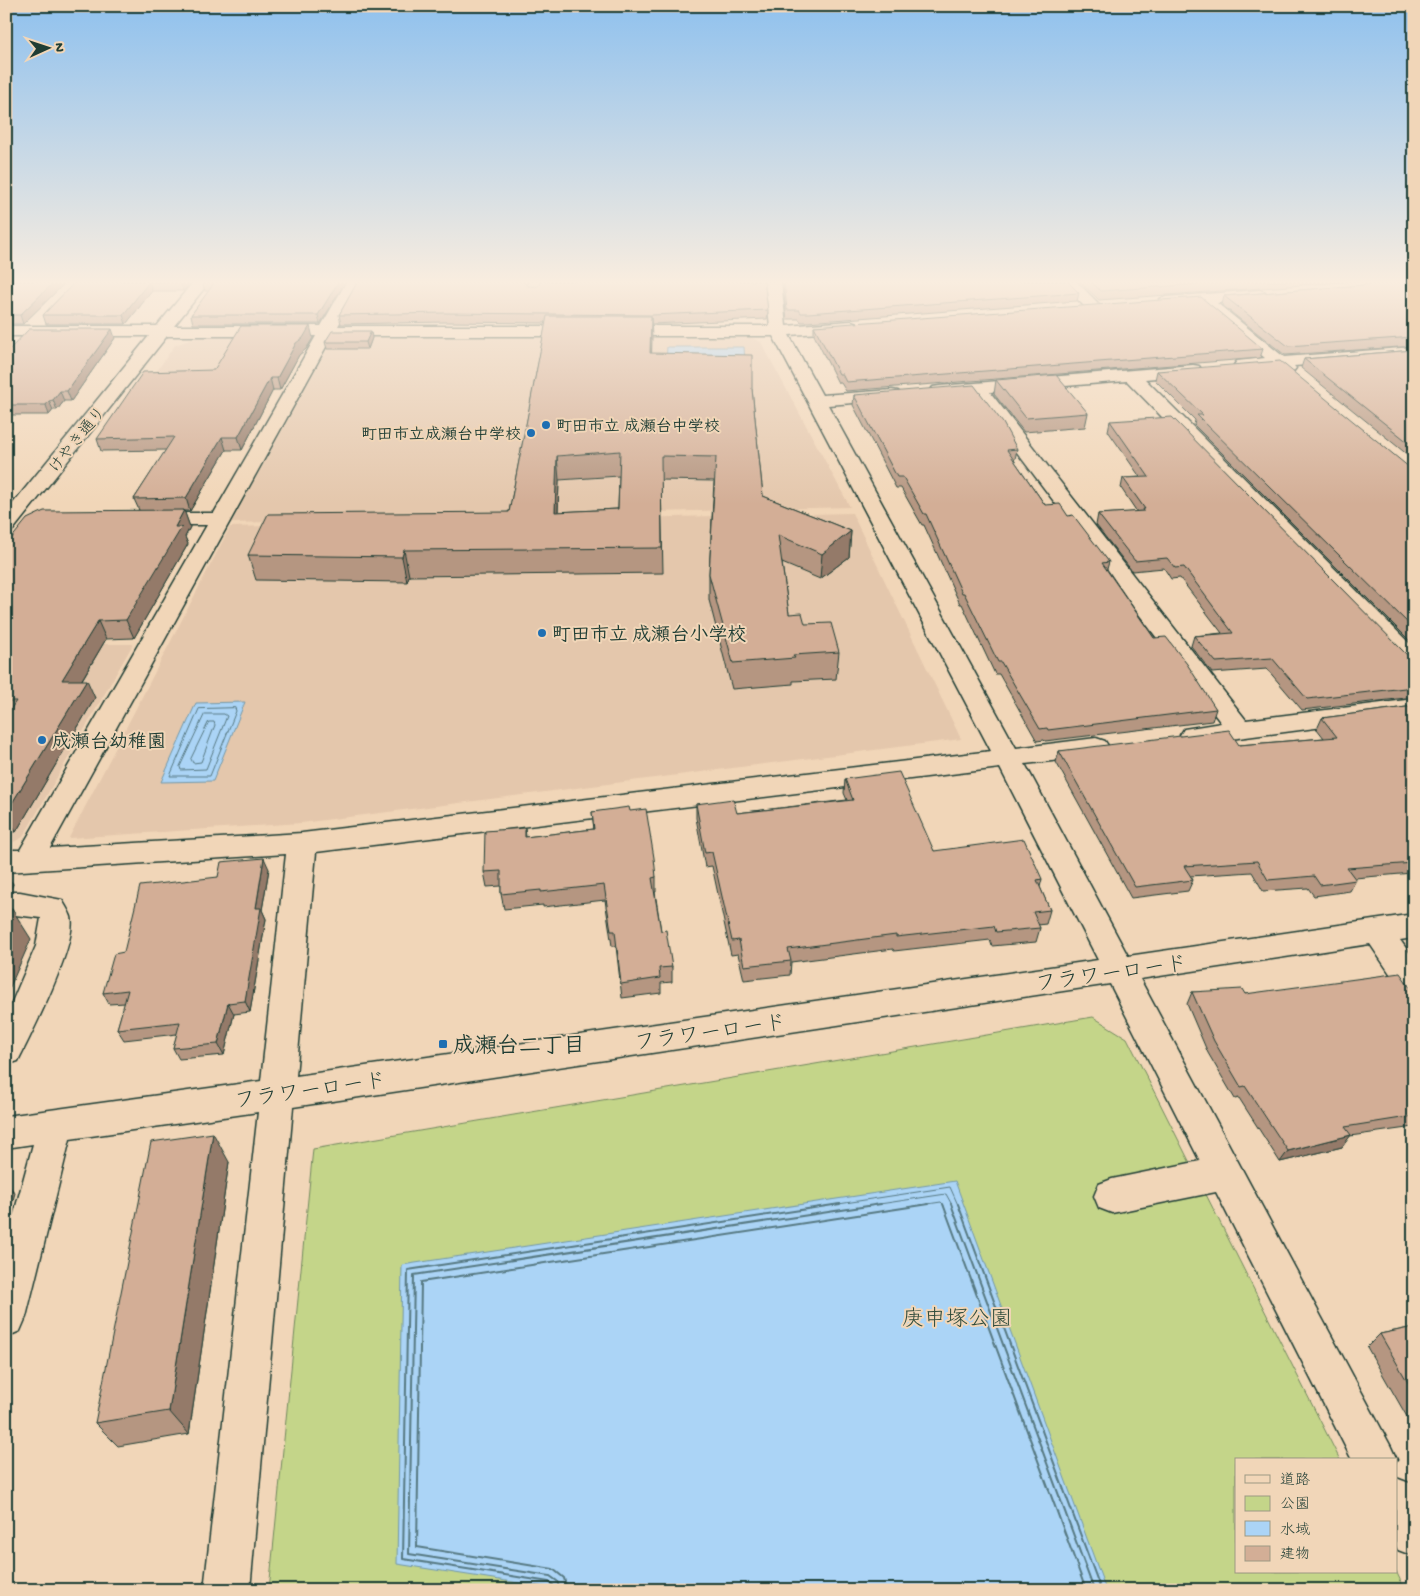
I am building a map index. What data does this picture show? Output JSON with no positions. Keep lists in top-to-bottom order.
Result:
{
  "streets": {
    "street": ["けやき通り", "フラワーロード"]
  },
  "parks": ["庚申塚公園"],
  "places": {
    "other": [
      "町田市立 成瀬台中学校",
      "町田市立成瀬台中学校",
      "町田市立 成瀬台小学校",
      "成瀬台幼稚園"
    ],
    "transit": ["成瀬台二丁目"]
  },
  "legend": [
    "道路",
    "公園",
    "水域",
    "建物"
  ],
  "north": "right"
}
